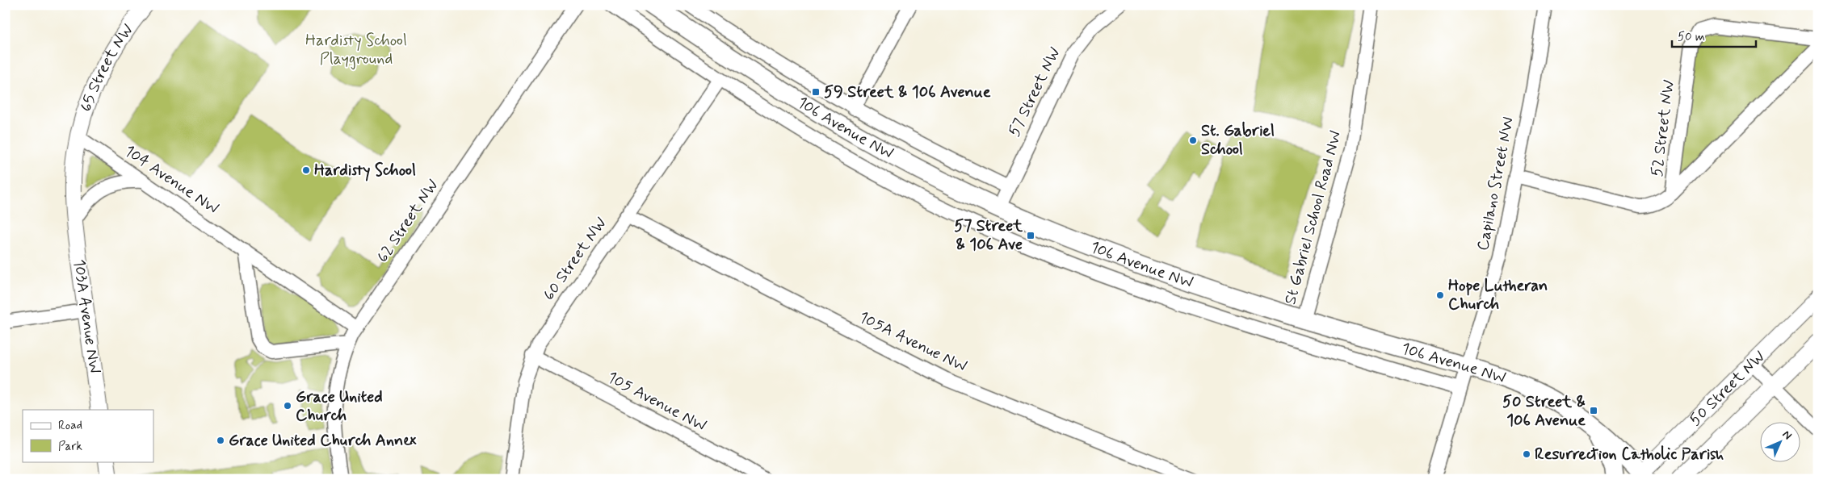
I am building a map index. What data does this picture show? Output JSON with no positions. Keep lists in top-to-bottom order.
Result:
{
  "streets": {
    "main road": ["106 Avenue NW"],
    "street": [
      "65 Street NW",
      "57 Street NW",
      "52 Street NW",
      "104 Avenue NW",
      "Capilano Street NW",
      "St Gabriel School Road NW",
      "62 Street NW",
      "60 Street NW",
      "103A Avenue NW",
      "105A Avenue NW",
      "50 Street NW",
      "105 Avenue NW"
    ]
  },
  "crossings": [
    ["65 Street NW", "104 Avenue NW"],
    ["65 Street NW", "103A Avenue NW"],
    ["57 Street NW", "106 Avenue NW"],
    ["106 Avenue NW", "Capilano Street NW"],
    ["106 Avenue NW", "St Gabriel School Road NW"],
    ["106 Avenue NW", "60 Street NW"],
    ["106 Avenue NW", "50 Street NW"],
    ["104 Avenue NW", "62 Street NW"],
    ["104 Avenue NW", "103A Avenue NW"],
    ["60 Street NW", "105A Avenue NW"],
    ["60 Street NW", "105 Avenue NW"]
  ],
  "parks": ["Hardisty School Playground"],
  "places": {
    "transit": ["59 Street & 106 Avenue", "57 Street & 106 Ave", "50 Street & 106 Avenue"],
    "other": [
      "St. Gabriel School",
      "Hardisty School",
      "Hope Lutheran Church",
      "Grace United Church",
      "Grace United Church Annex",
      "Resurrection Catholic Parish"
    ]
  },
  "legend": ["Road", "Park"],
  "scale_bar": "50 m",
  "north": "top right"
}
